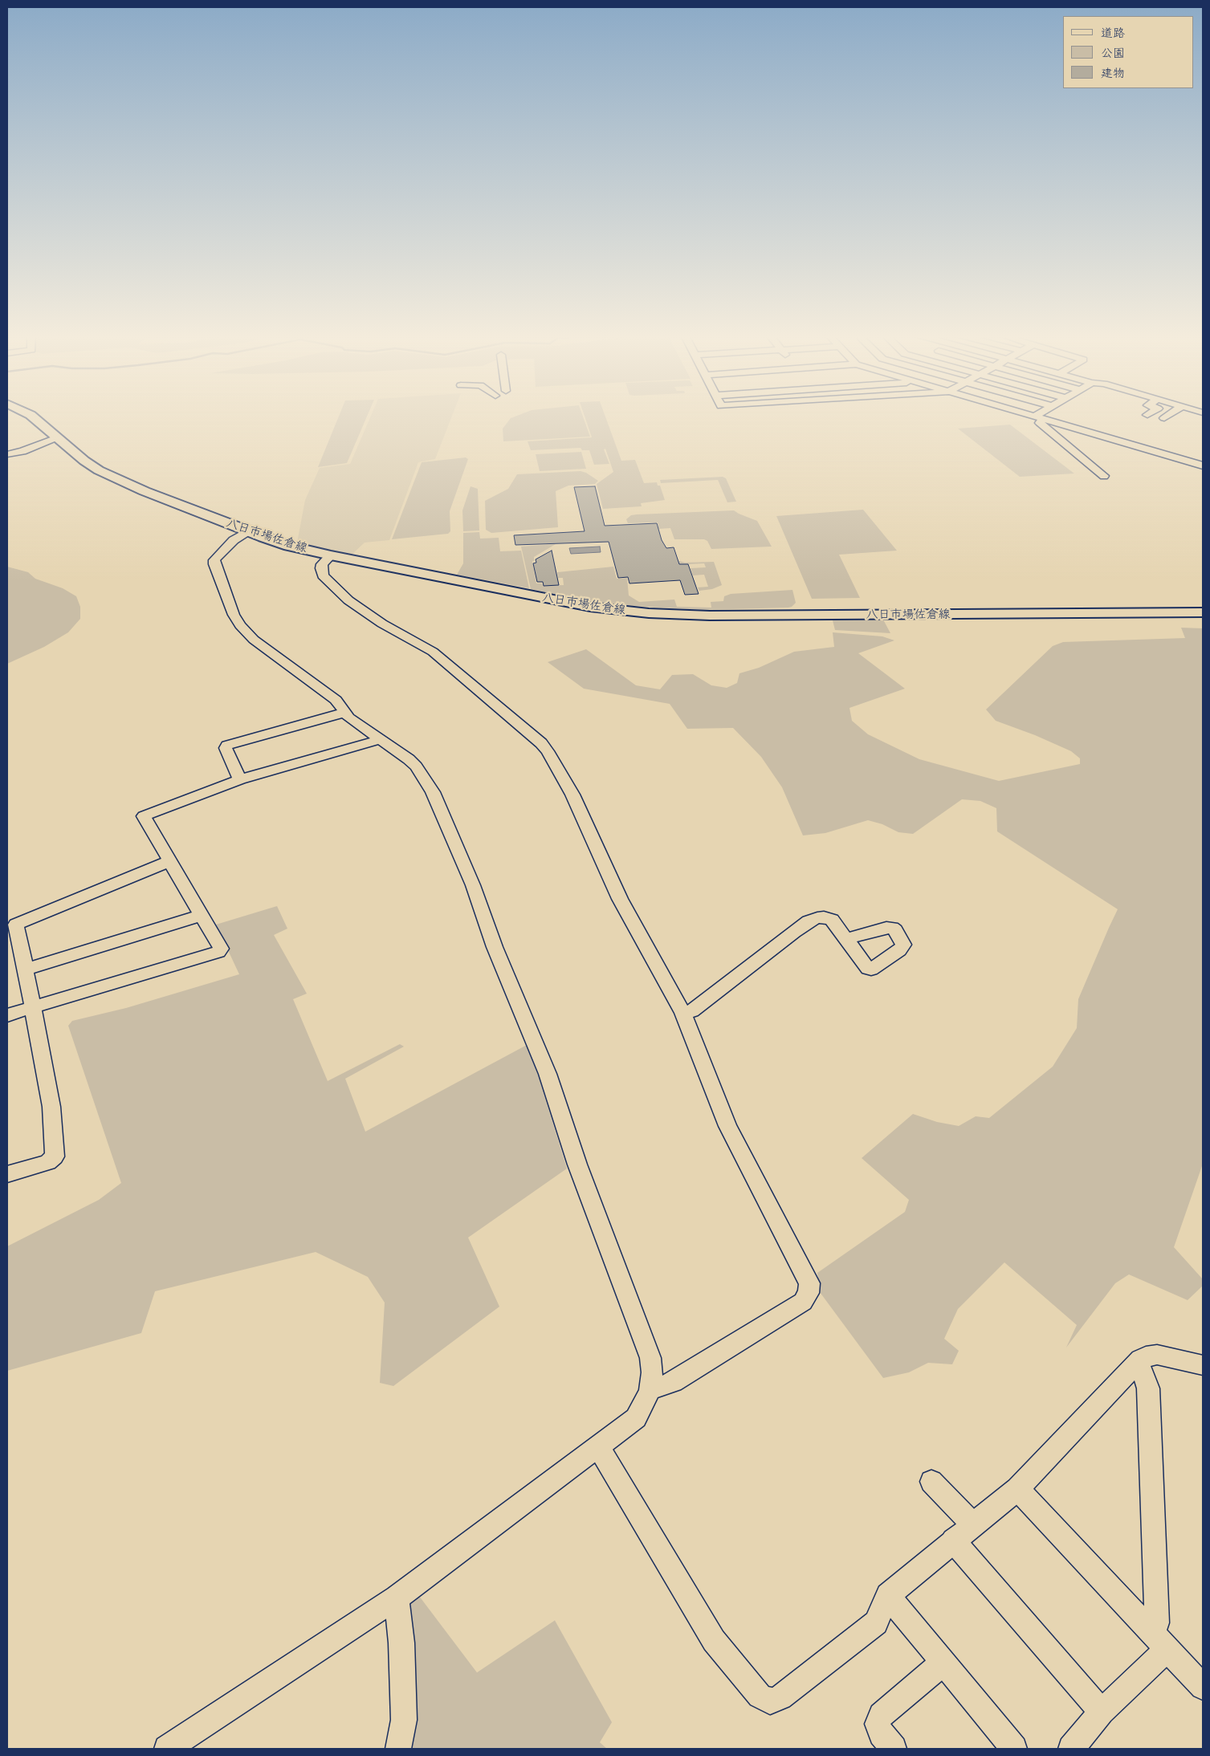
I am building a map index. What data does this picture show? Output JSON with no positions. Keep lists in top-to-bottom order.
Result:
{
  "streets": {
    "main road": ["八日市場佐倉線"]
  },
  "legend": ["道路", "公園", "建物"]
}
